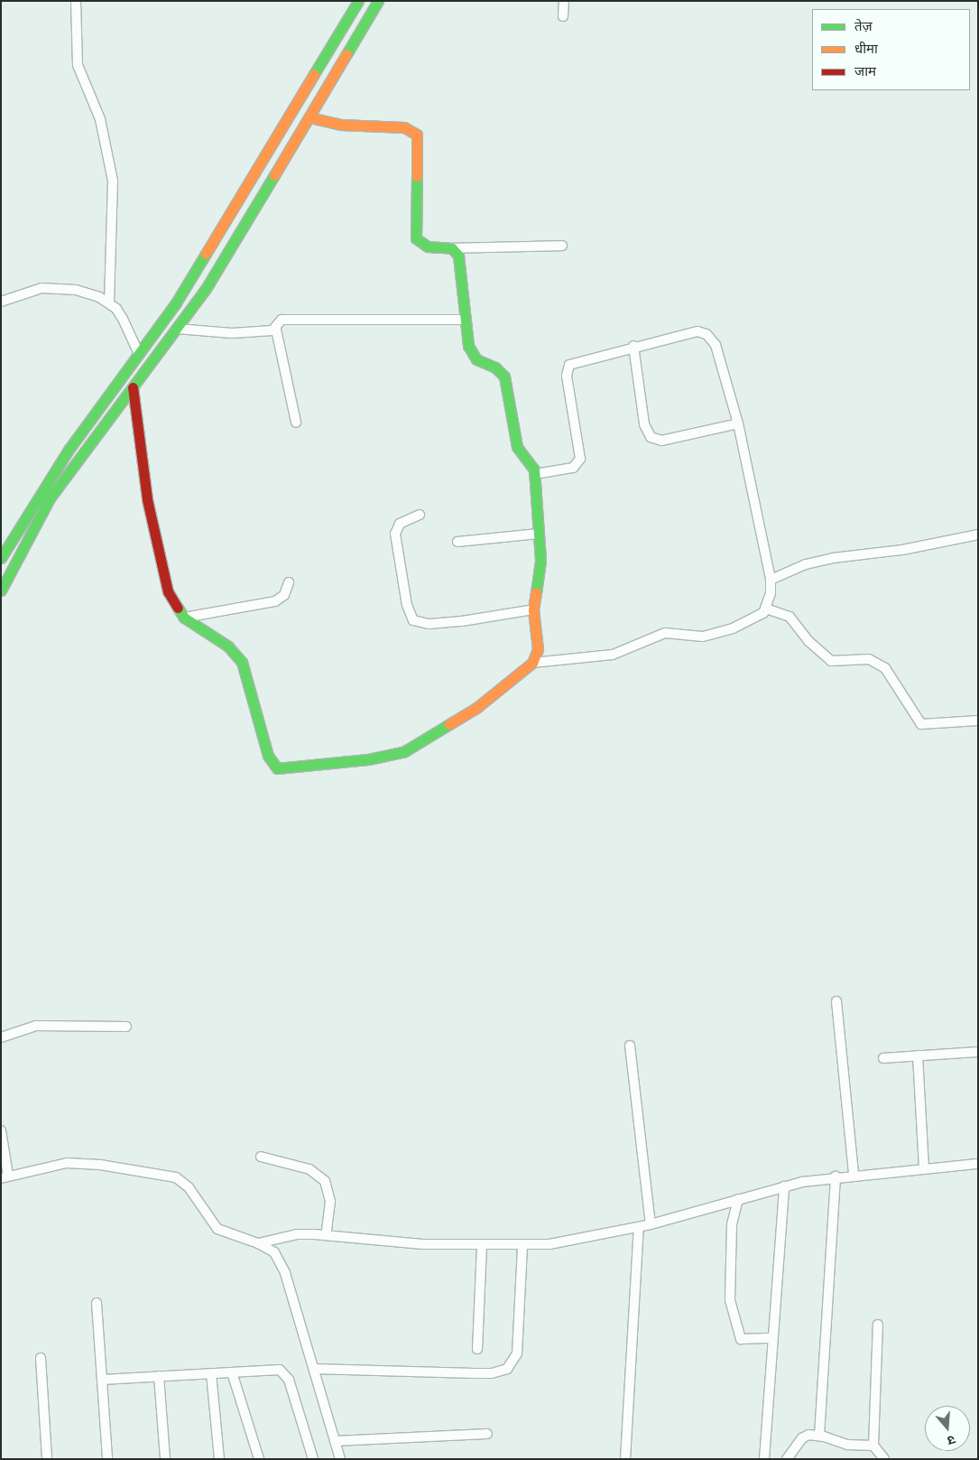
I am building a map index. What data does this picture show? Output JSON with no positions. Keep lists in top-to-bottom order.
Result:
{
  "legend": ["तेज़", "धीमा", "जाम"],
  "north": "bottom"
}
